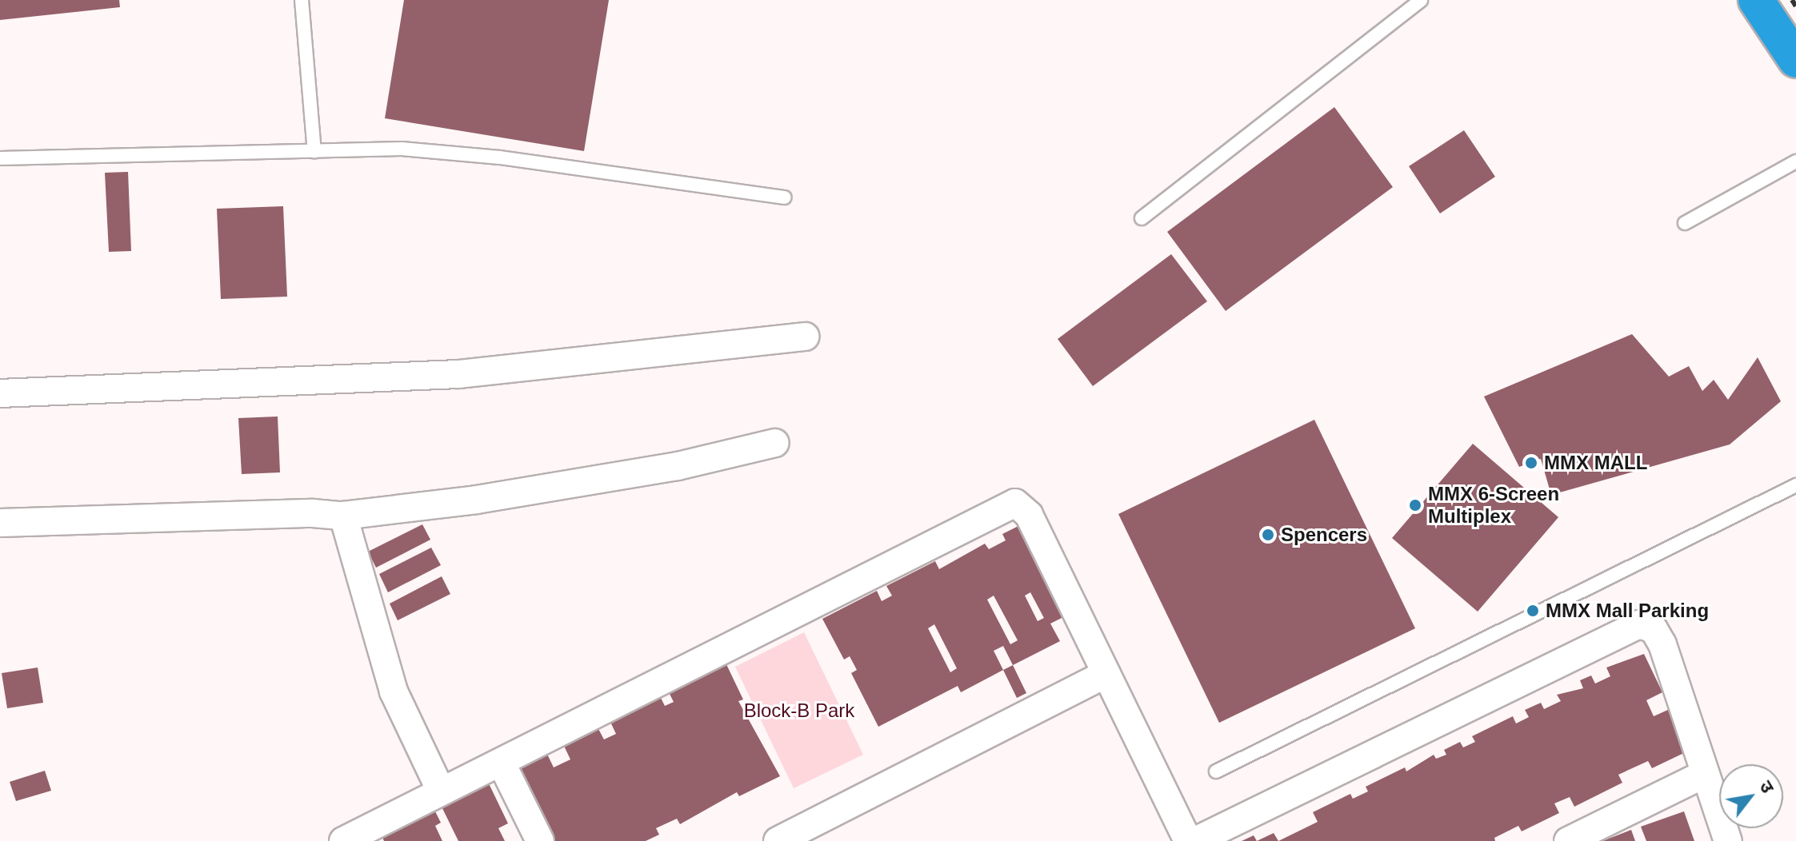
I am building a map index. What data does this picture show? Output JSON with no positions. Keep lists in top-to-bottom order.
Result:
{
  "parks": ["Block-B Park"],
  "places": [
    "MMX MALL",
    "MMX 6-Screen Multiplex",
    "Spencers",
    "MMX Mall Parking"
  ],
  "north": "top right"
}
